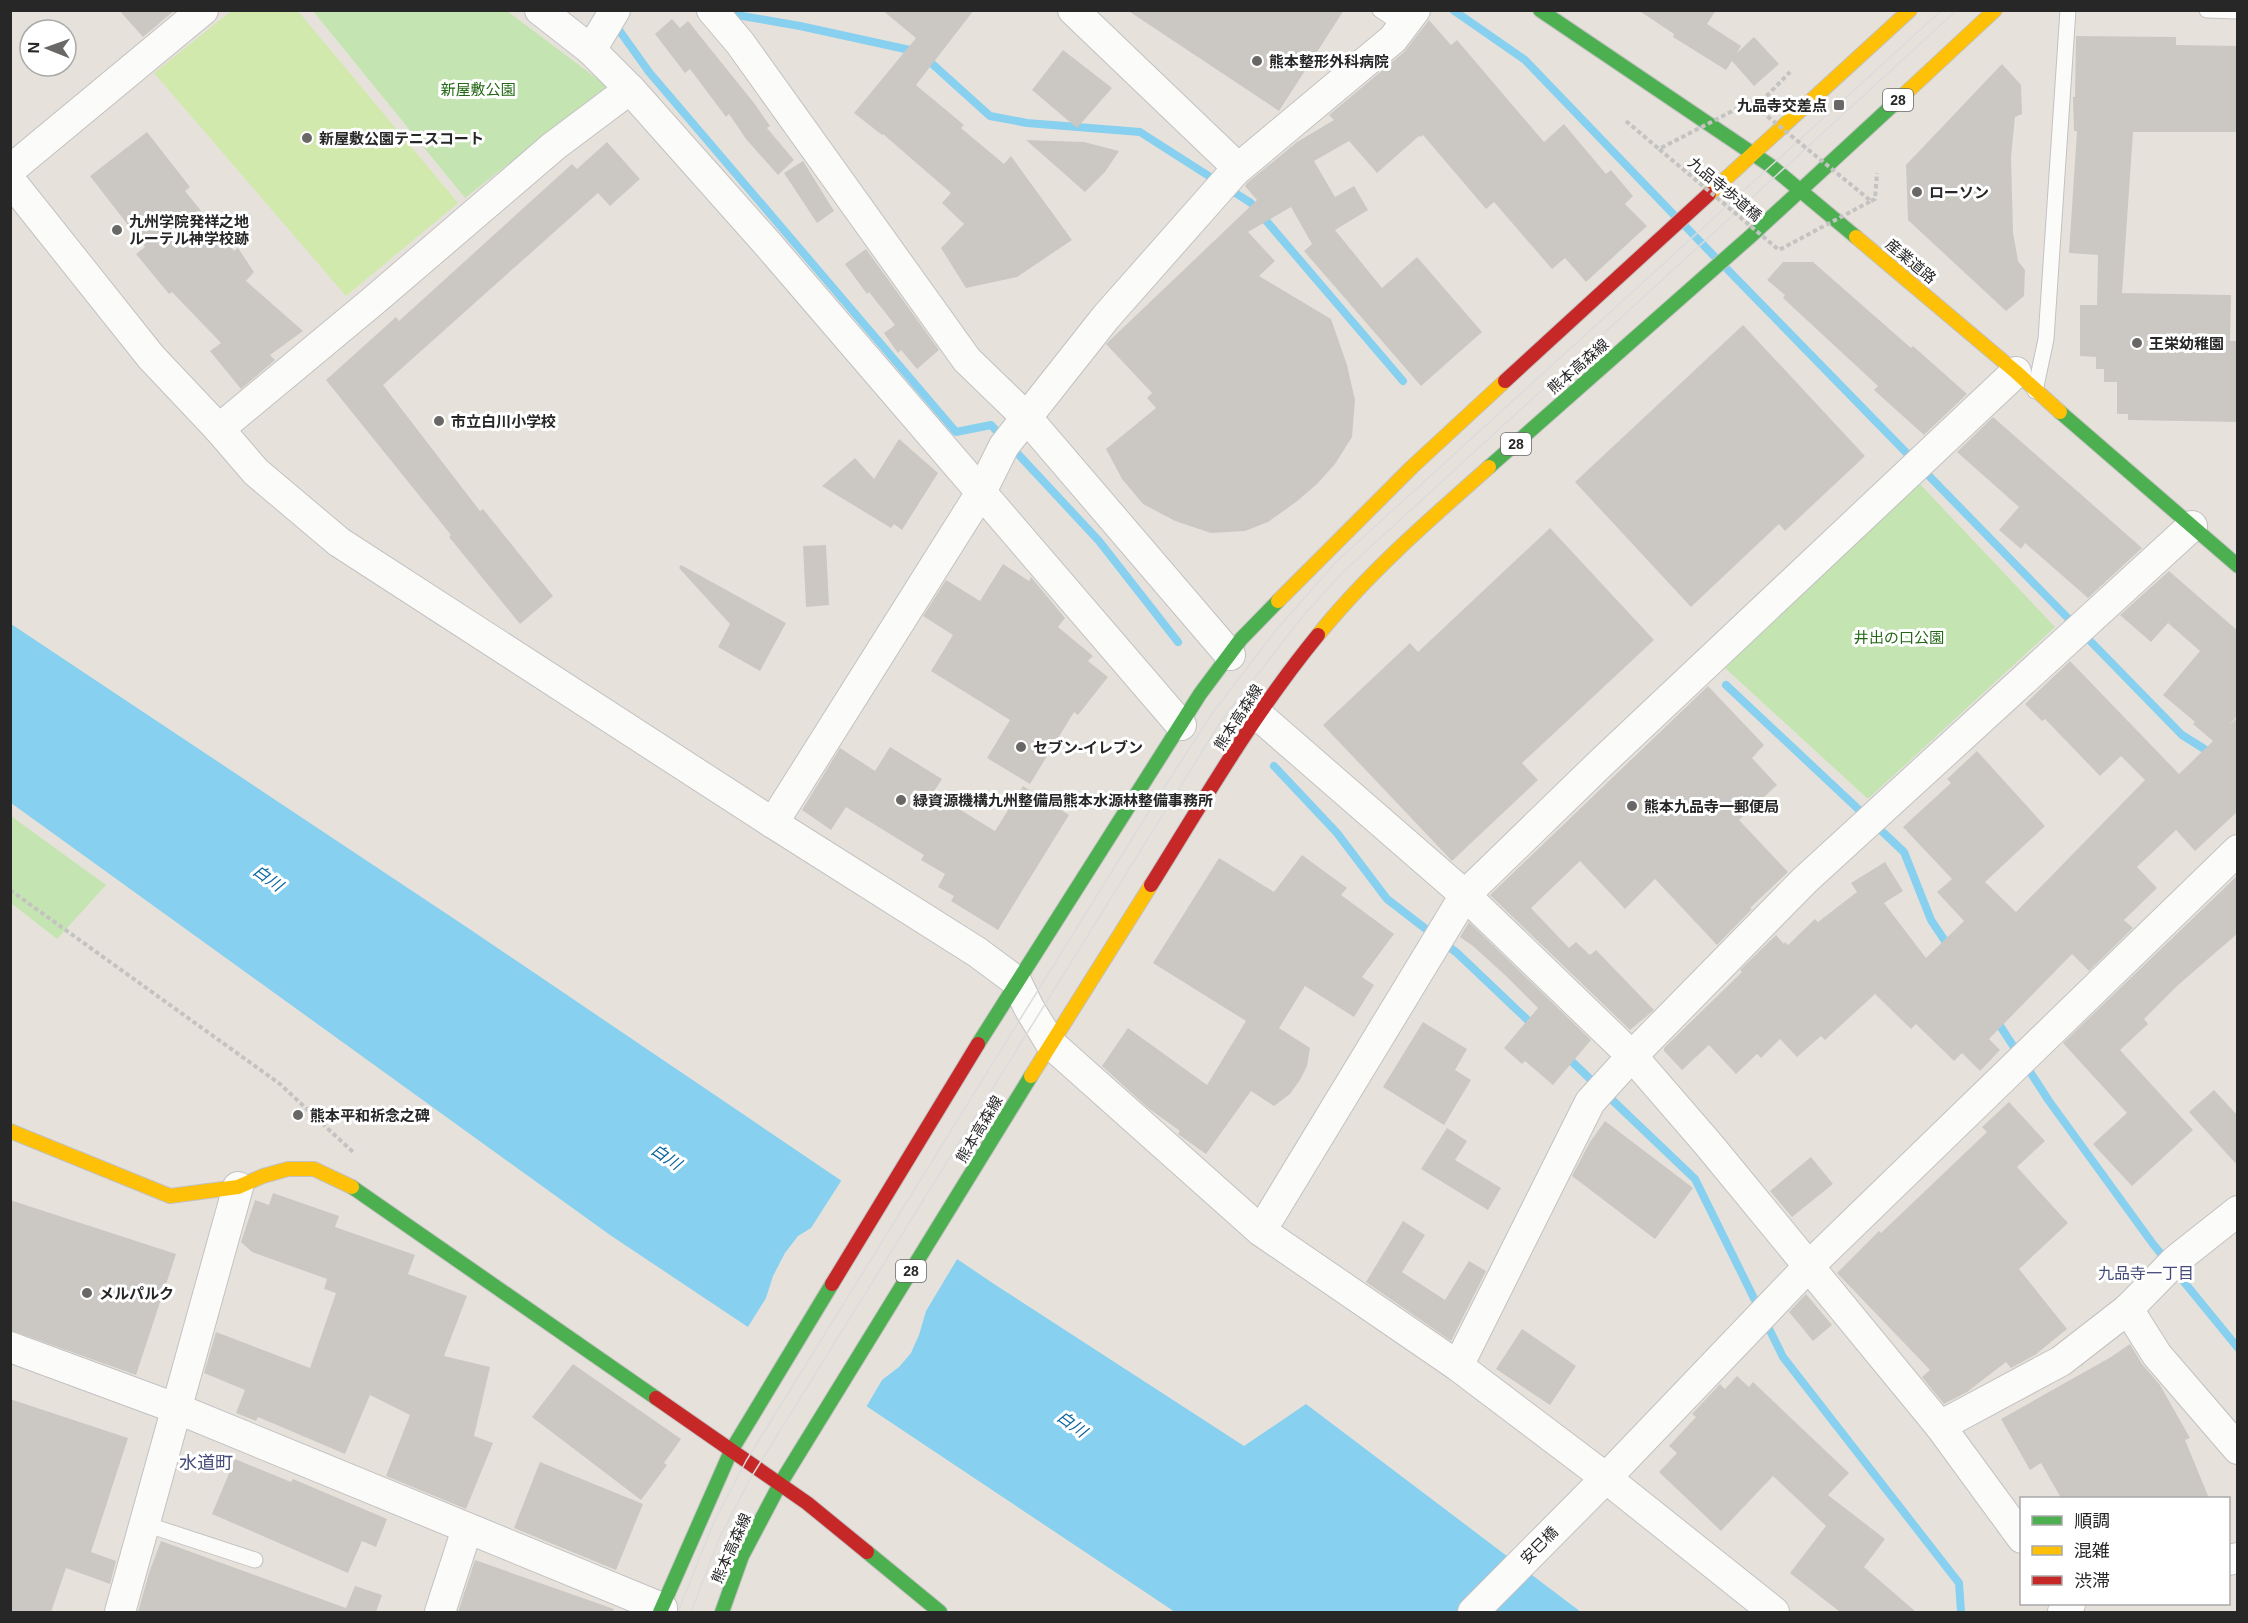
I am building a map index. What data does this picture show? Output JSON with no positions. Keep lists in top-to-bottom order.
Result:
{
  "streets": {
    "main road": ["28", "産業道路", "熊本高森線"],
    "street": ["安巳橋"],
    "path": ["九品寺歩道橋"]
  },
  "crossings": [
    ["産業道路", "熊本高森線"]
  ],
  "districts": ["九品寺一丁目", "水道町"],
  "water": ["白川"],
  "parks": ["新屋敷公園", "井出の口公園"],
  "places": {
    "other": [
      "熊本整形外科病院",
      "新屋敷公園テニスコート",
      "ローソン",
      "九州学院発祥之地 ルーテル神学校跡",
      "王栄幼稚園",
      "市立白川小学校",
      "セブン-イレブン",
      "緑資源機構九州整備局熊本水源林整備事務所",
      "熊本九品寺一郵便局",
      "熊本平和祈念之碑",
      "メルパルク"
    ],
    "transit": ["九品寺交差点"]
  },
  "legend": ["順調", "混雑", "渋滞"],
  "north": "left"
}
